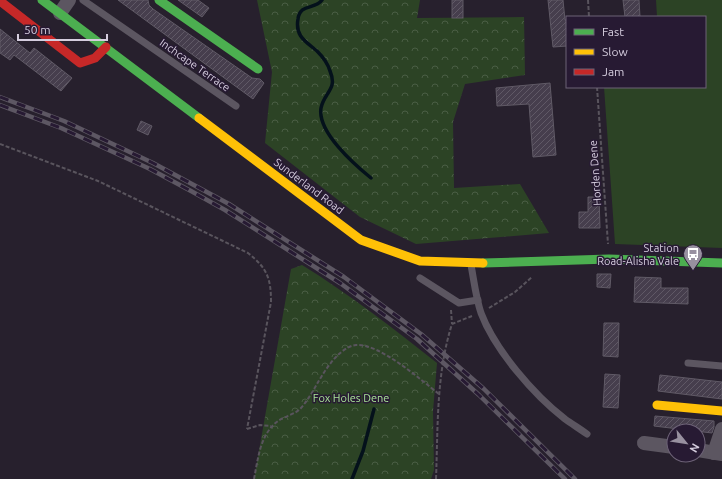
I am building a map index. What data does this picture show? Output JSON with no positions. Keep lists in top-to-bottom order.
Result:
{
  "streets": {
    "main road": ["Sunderland Road"],
    "lane": ["Inchcape Terrace"],
    "path": ["Horden Dene"]
  },
  "crossings": [
    ["Horden Dene", "Sunderland Road"]
  ],
  "parks": ["Fox Holes Dene"],
  "places": {
    "bus stop": ["Station Road-Alisha Vale"]
  },
  "legend": ["Fast", "Slow", "Jam"],
  "scale_bar": "50 m",
  "north": "bottom right"
}
